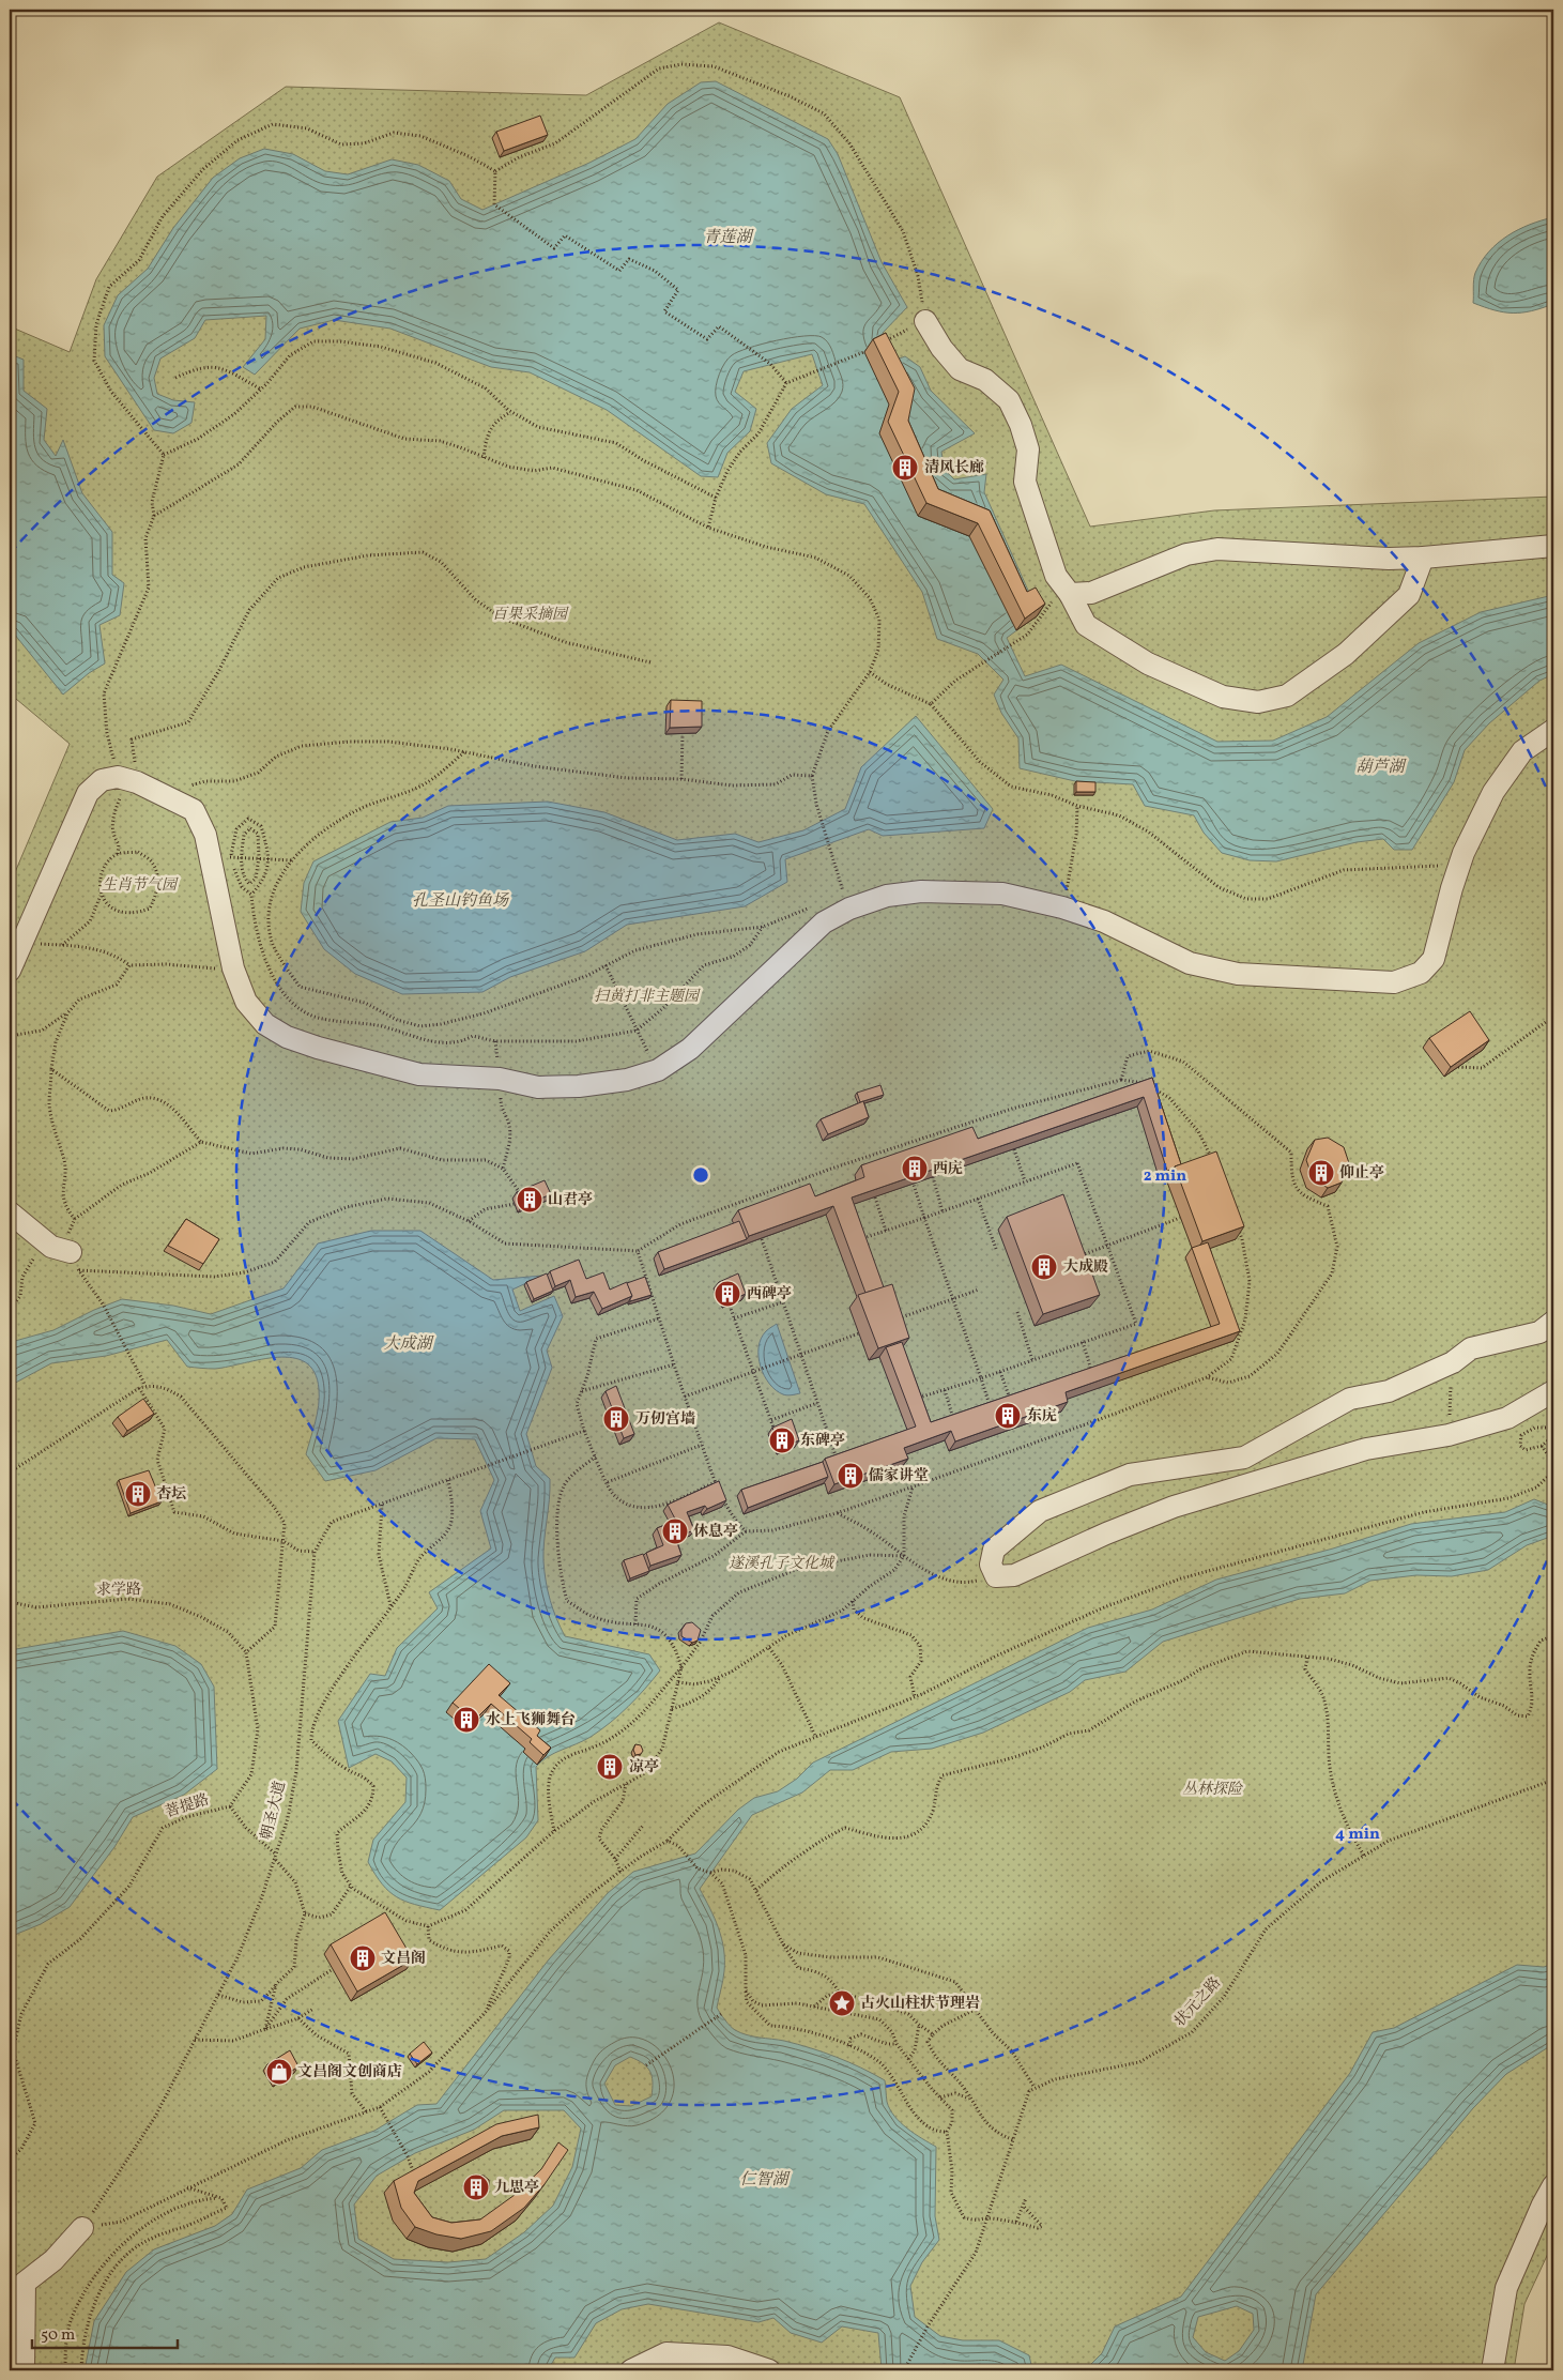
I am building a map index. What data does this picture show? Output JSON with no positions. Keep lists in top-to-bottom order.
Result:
{
  "streets": {
    "path": [
      "求学路",
      "菩提路",
      "朝圣大道",
      "状元之路"
    ]
  },
  "crossings": [
    ["求学路", "菩提路"]
  ],
  "water": [
    "青莲湖",
    "葫芦湖",
    "孔圣山钓鱼场",
    "大成湖",
    "仁智湖"
  ],
  "parks": [
    "百果采摘园",
    "生肖节气园",
    "扫黄打非主题园",
    "遂溪孔子文化城",
    "丛林探险"
  ],
  "places": {
    "building": [
      "清风长廊",
      "西庑",
      "仰止亭",
      "山君亭",
      "大成殿",
      "西碑亭",
      "东庑",
      "万仞宫墙",
      "东碑亭",
      "儒家讲堂",
      "杏坛",
      "休息亭",
      "水上飞狮舞台",
      "凉亭",
      "文昌阁",
      "九思亭"
    ],
    "place": ["古火山柱状节理岩"],
    "shop": ["文昌阁文创商店"]
  },
  "scale_bar": "50 m",
  "rings": ["2 min", "4 min"]
}
